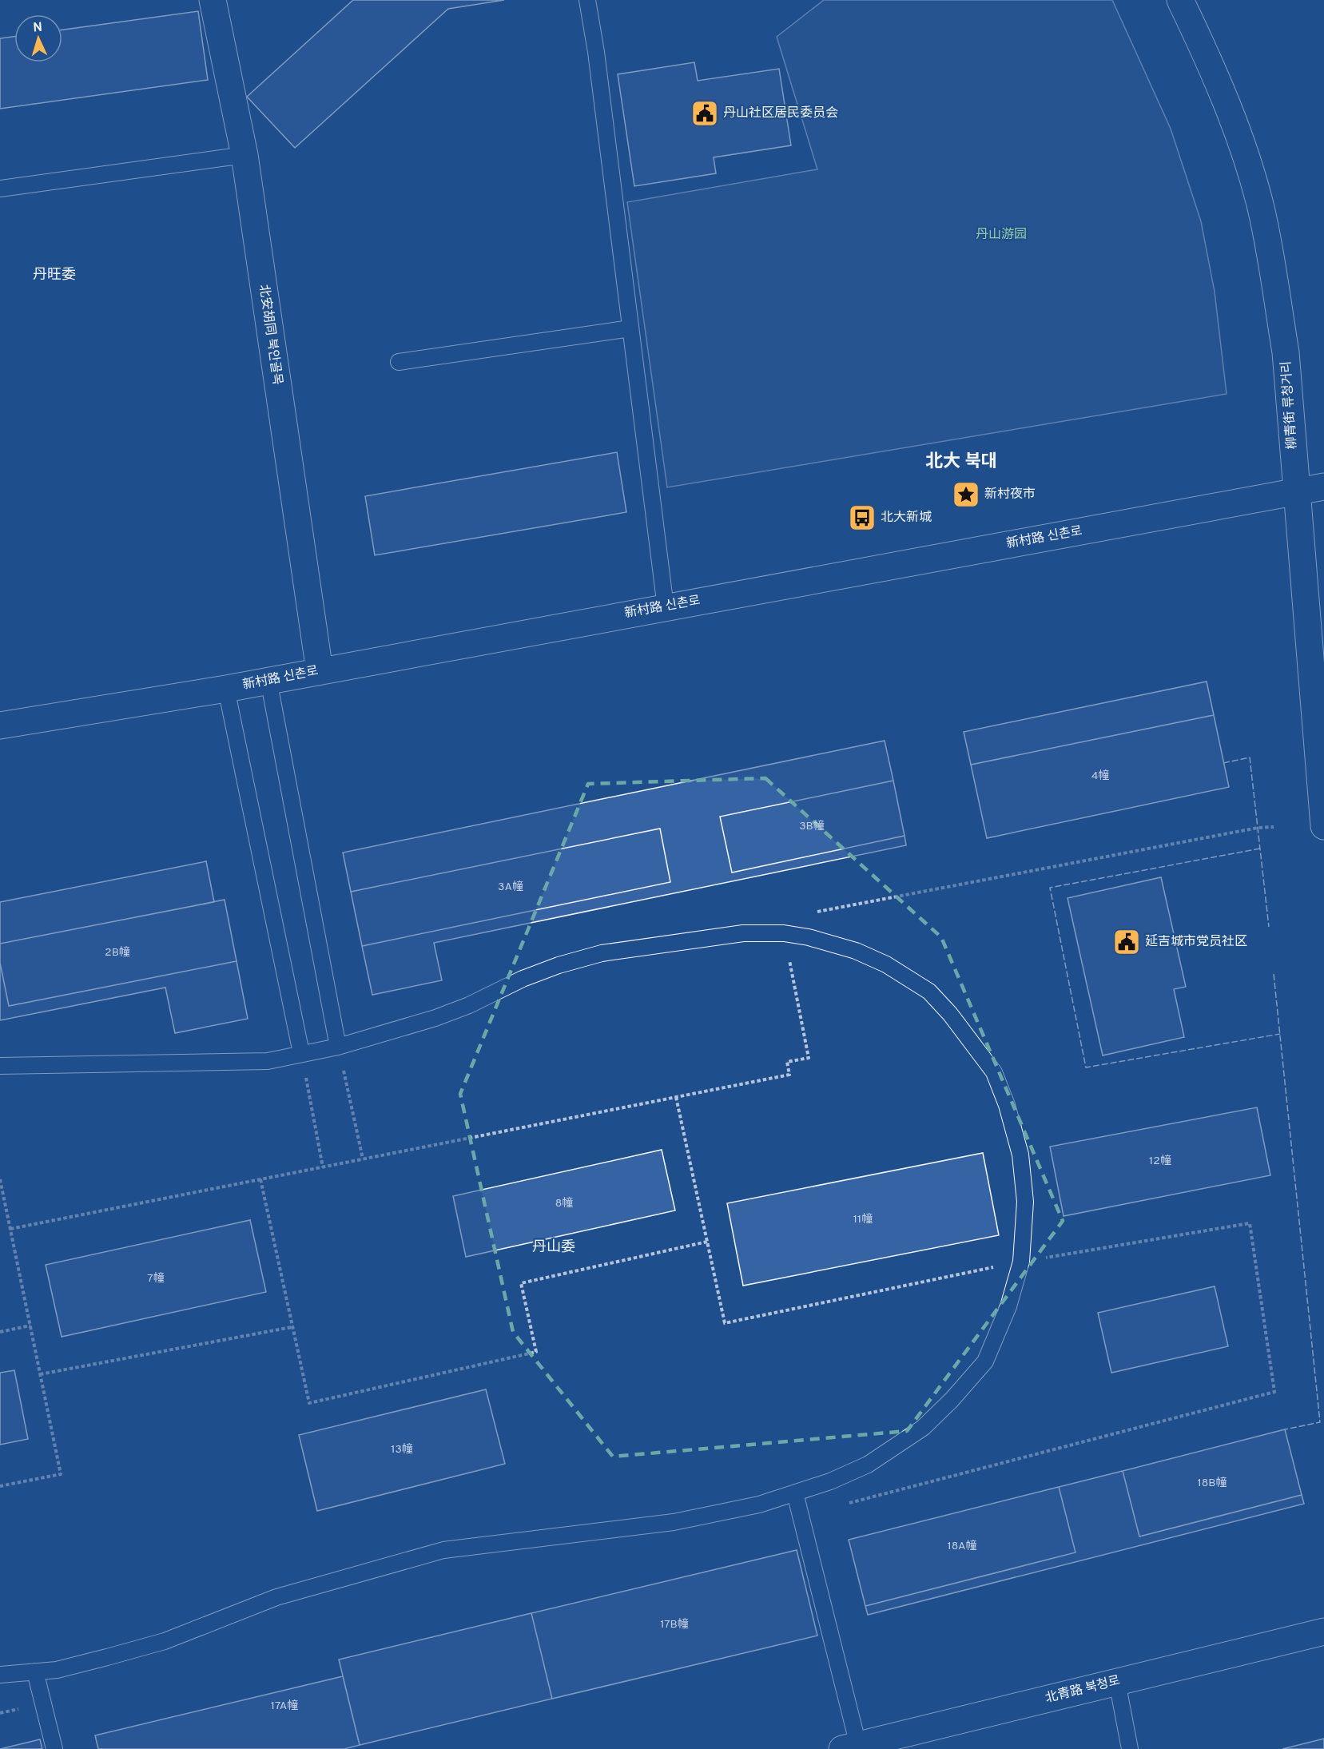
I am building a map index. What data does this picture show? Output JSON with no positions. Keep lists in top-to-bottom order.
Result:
{
  "streets": {
    "street": [
      "北安胡同 북안골목",
      "柳青街 류청거리",
      "新村路 신촌로",
      "北青路 북청로"
    ]
  },
  "crossings": [
    ["北安胡同 북안골목", "新村路 신촌로"],
    ["柳青街 류청거리", "新村路 신촌로"]
  ],
  "districts": ["丹旺委", "北大 북대", "丹山委"],
  "parks": ["丹山游园"],
  "places": {
    "public building": ["丹山社区居民委员会", "延吉城市党员社区"],
    "place": ["新村夜市"],
    "bus stop": ["北大新城"]
  },
  "house_numbers": [
    "4幢",
    "3B幢",
    "3A幢",
    "2B幢",
    "12幢",
    "8幢",
    "11幢",
    "7幢",
    "13幢",
    "18B幢",
    "18A幢",
    "17B幢",
    "17A幢"
  ],
  "north": "top"
}
